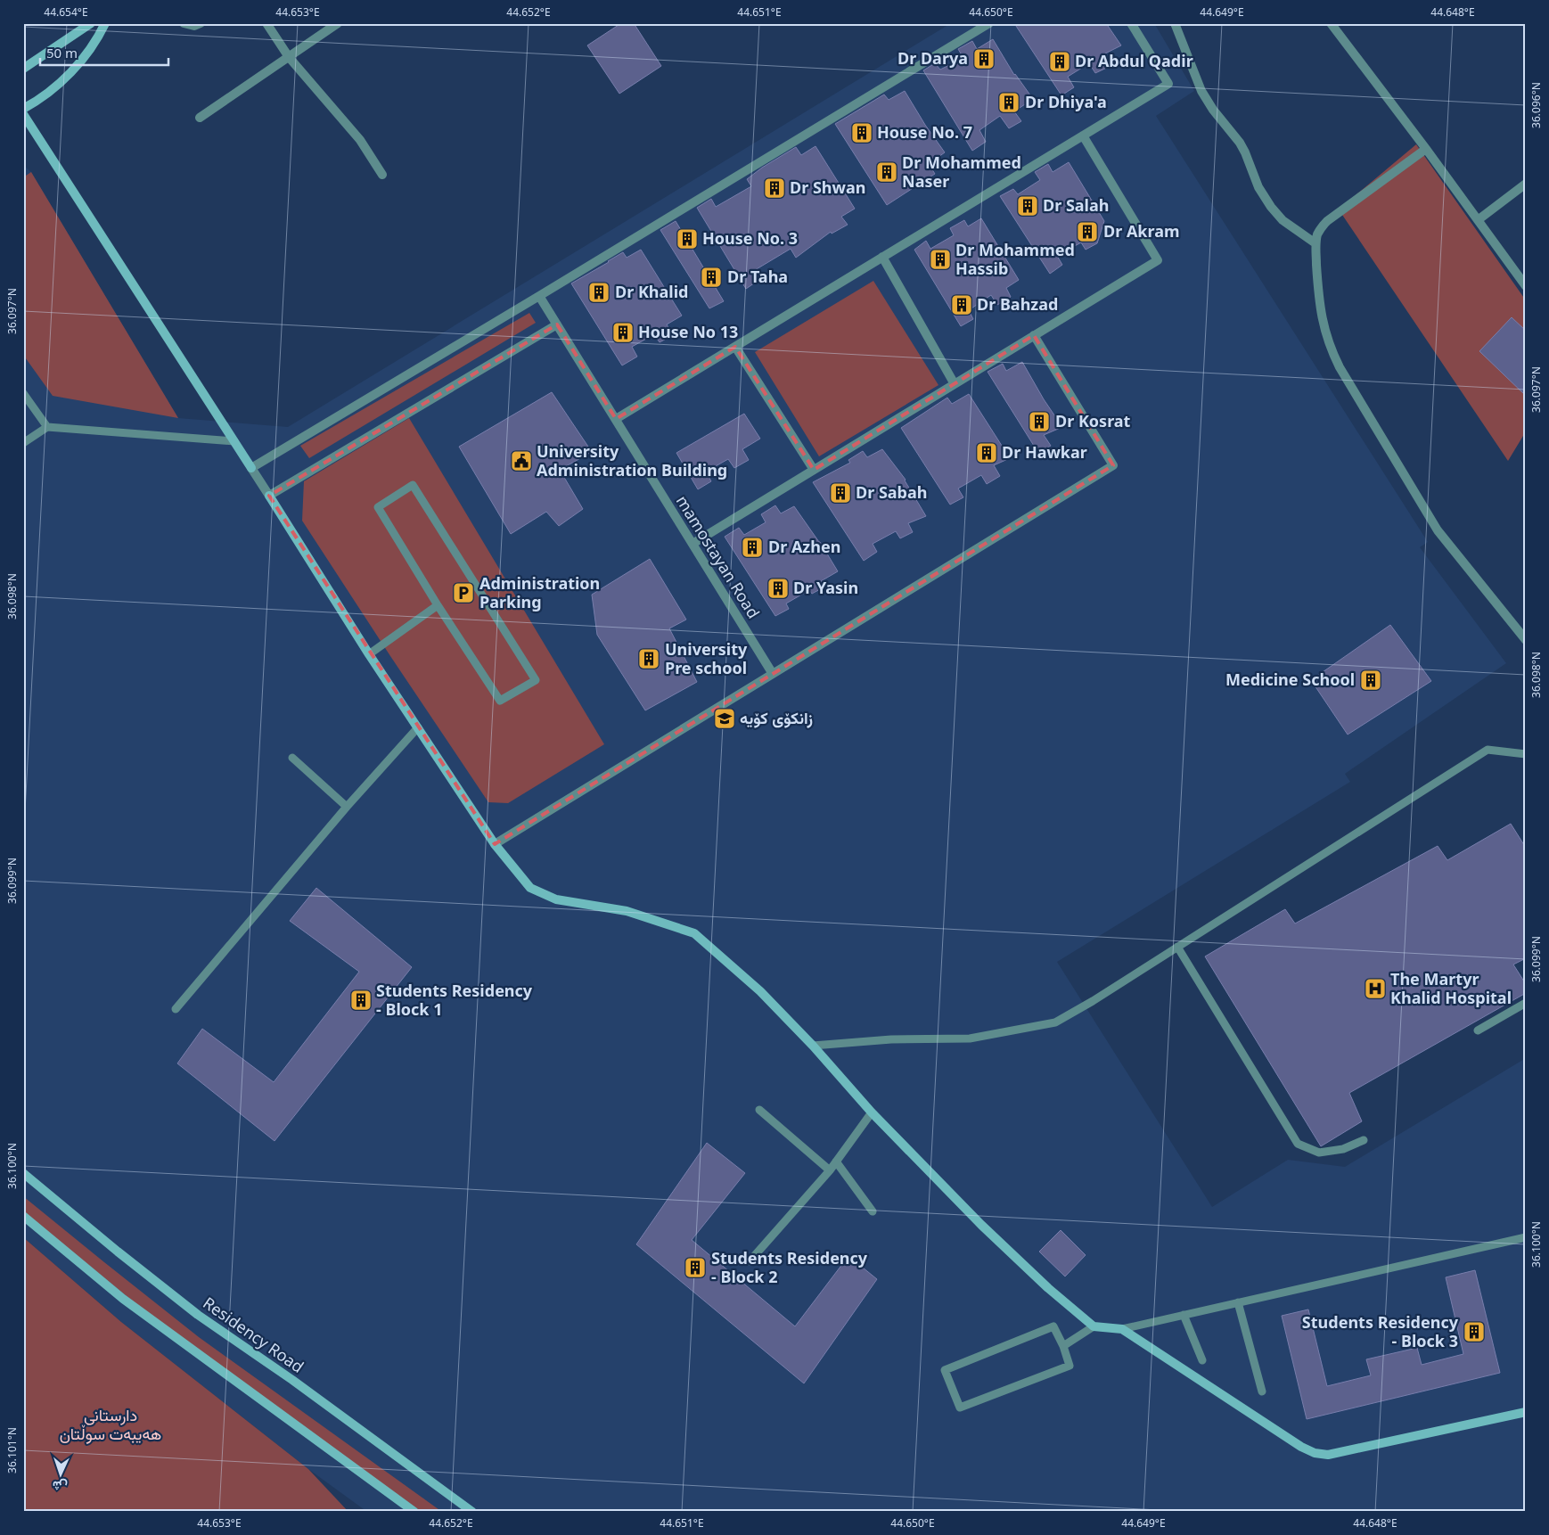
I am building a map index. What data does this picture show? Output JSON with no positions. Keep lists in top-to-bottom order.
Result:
{
  "streets": {
    "street": ["mamostayan Road", "Residency Road"]
  },
  "parks": ["دارستانی هەیبەت سوڵتان"],
  "places": {
    "building": [
      "Dr Darya",
      "Dr Abdul Qadir",
      "Dr Dhiya'a",
      "House No. 7",
      "Dr Mohammed Naser",
      "Dr Shwan",
      "Dr Salah",
      "Dr Akram",
      "House No. 3",
      "Dr Mohammed Hassib",
      "Dr Taha",
      "Dr Khalid",
      "Dr Bahzad",
      "House No 13",
      "Dr Kosrat",
      "Dr Hawkar",
      "Dr Sabah",
      "Dr Azhen",
      "Dr Yasin",
      "University Pre school",
      "Medicine School",
      "Students Residency - Block 1",
      "Students Residency - Block 2",
      "Students Residency - Block 3"
    ],
    "public building": ["University Administration Building"],
    "parking": ["Administration Parking"],
    "school or university": ["زانکۆی کۆیە"],
    "hospital": ["The Martyr Khalid Hospital"]
  },
  "scale_bar": "50 m",
  "north": "bottom",
  "coordinates": [
    "44.654°E",
    "44.653°E",
    "44.652°E",
    "44.651°E",
    "44.650°E",
    "44.649°E",
    "44.648°E",
    "36.096°N",
    "36.097°N",
    "36.098°N",
    "36.099°N",
    "36.100°N",
    "36.101°N"
  ]
}
